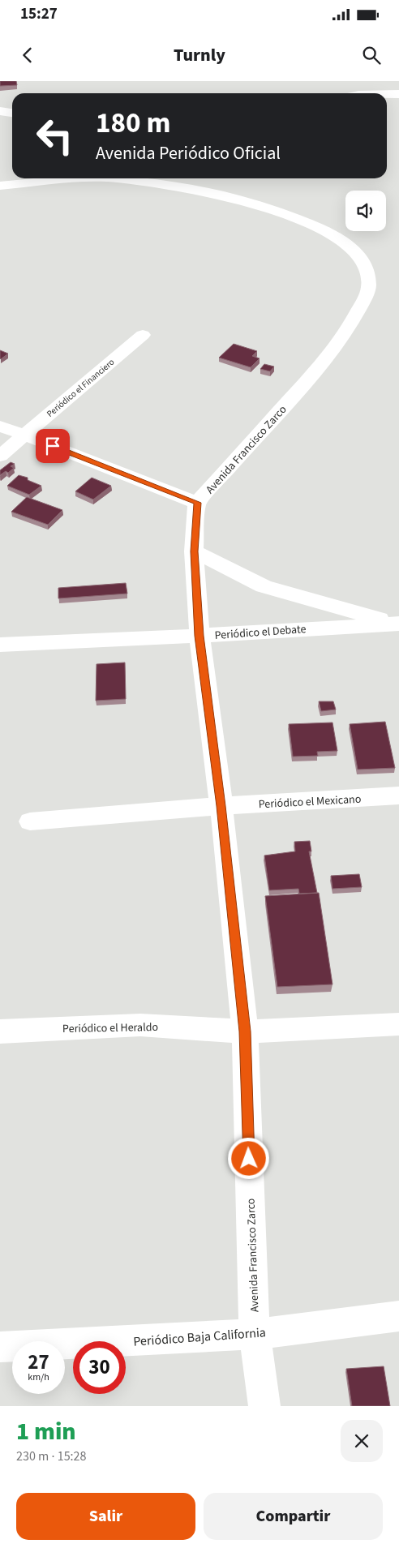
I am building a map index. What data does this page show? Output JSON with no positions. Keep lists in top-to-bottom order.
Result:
{
  "streets": {
    "street": [
      "Periódico el Financiero",
      "Avenida Francisco Zarco",
      "Periódico el Debate",
      "Periódico el Mexicano",
      "Periódico el Heraldo",
      "Periódico Baja California"
    ]
  },
  "crossings": [
    ["Avenida Francisco Zarco", "Periódico el Debate"],
    ["Avenida Francisco Zarco", "Periódico el Mexicano"],
    ["Avenida Francisco Zarco", "Periódico el Heraldo"],
    ["Avenida Francisco Zarco", "Periódico Baja California"]
  ],
  "page": {
    "status": "15:27",
    "header": "Turnly",
    "turn": ["180 m", "Avenida Periódico Oficial"],
    "speed": "27 km/h",
    "limit": "30",
    "heading": ["1 min", "230 m · 15:28"],
    "buttons": ["Salir", "Compartir"]
  }
}
